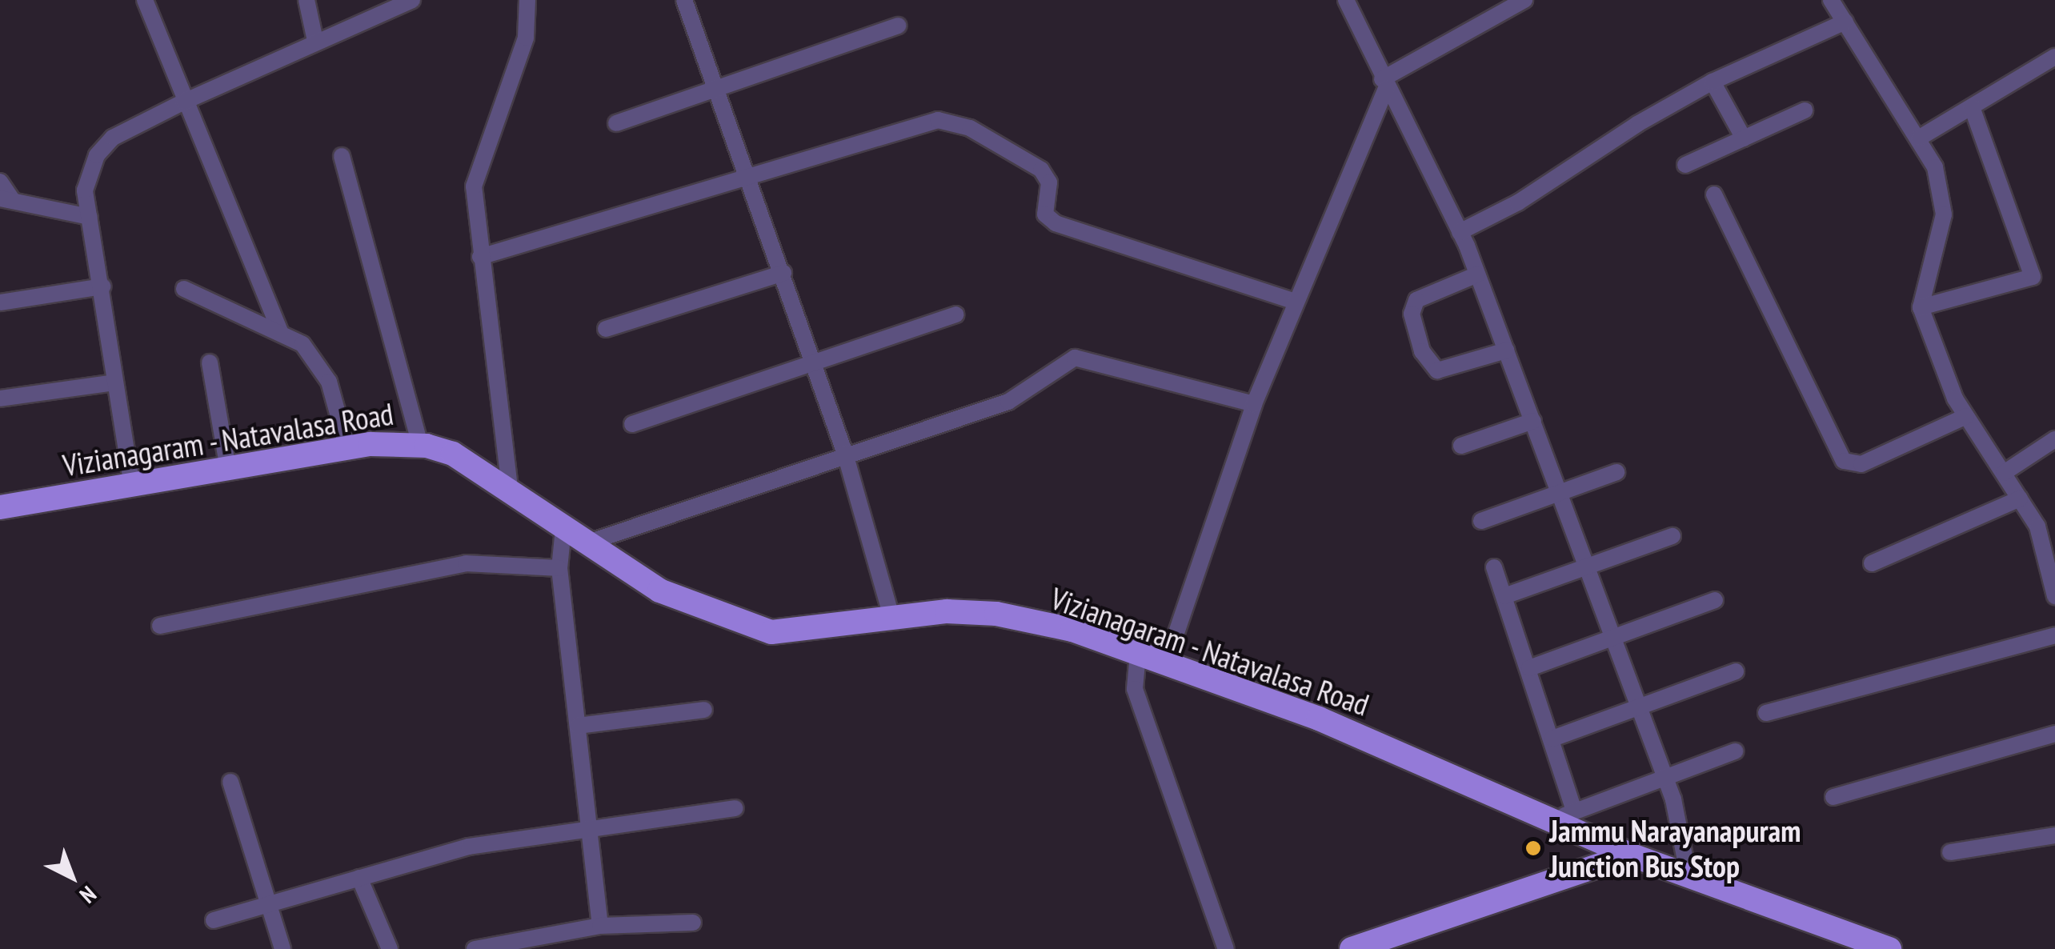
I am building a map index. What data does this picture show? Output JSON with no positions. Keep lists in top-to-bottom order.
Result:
{
  "streets": {
    "main road": ["Vizianagaram - Natavalasa Road"]
  },
  "places": ["Jammu Narayanapuram Junction Bus Stop"],
  "north": "bottom right"
}
